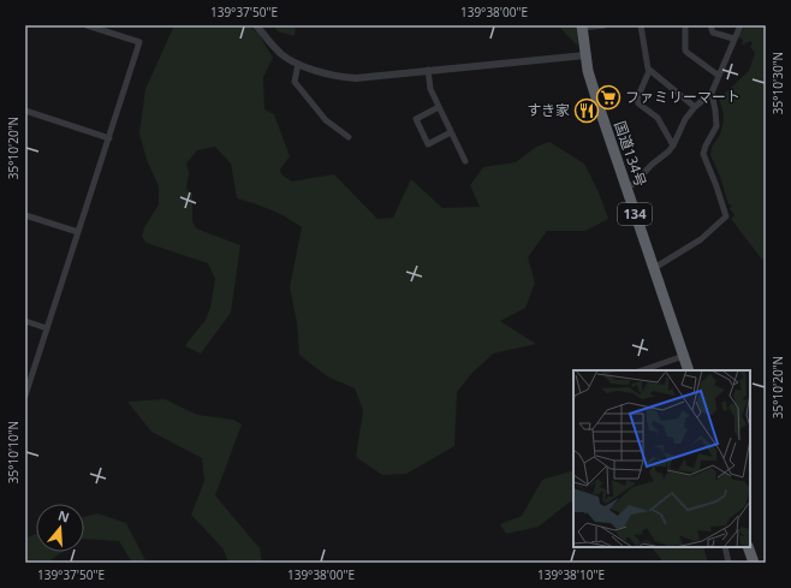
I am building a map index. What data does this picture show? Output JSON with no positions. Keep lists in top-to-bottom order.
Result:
{
  "streets": {
    "highway": ["国道134号", "134"]
  },
  "places": {
    "supermarket": ["ファミリーマート"],
    "restaurant": ["すき家"]
  },
  "north": "top",
  "coordinates": [
    "139°37'50\"E",
    "139°38'00\"E",
    "35°10'30\"N",
    "35°10'20\"N",
    "35°10'10\"N",
    "139°38'10\"E"
  ]
}
